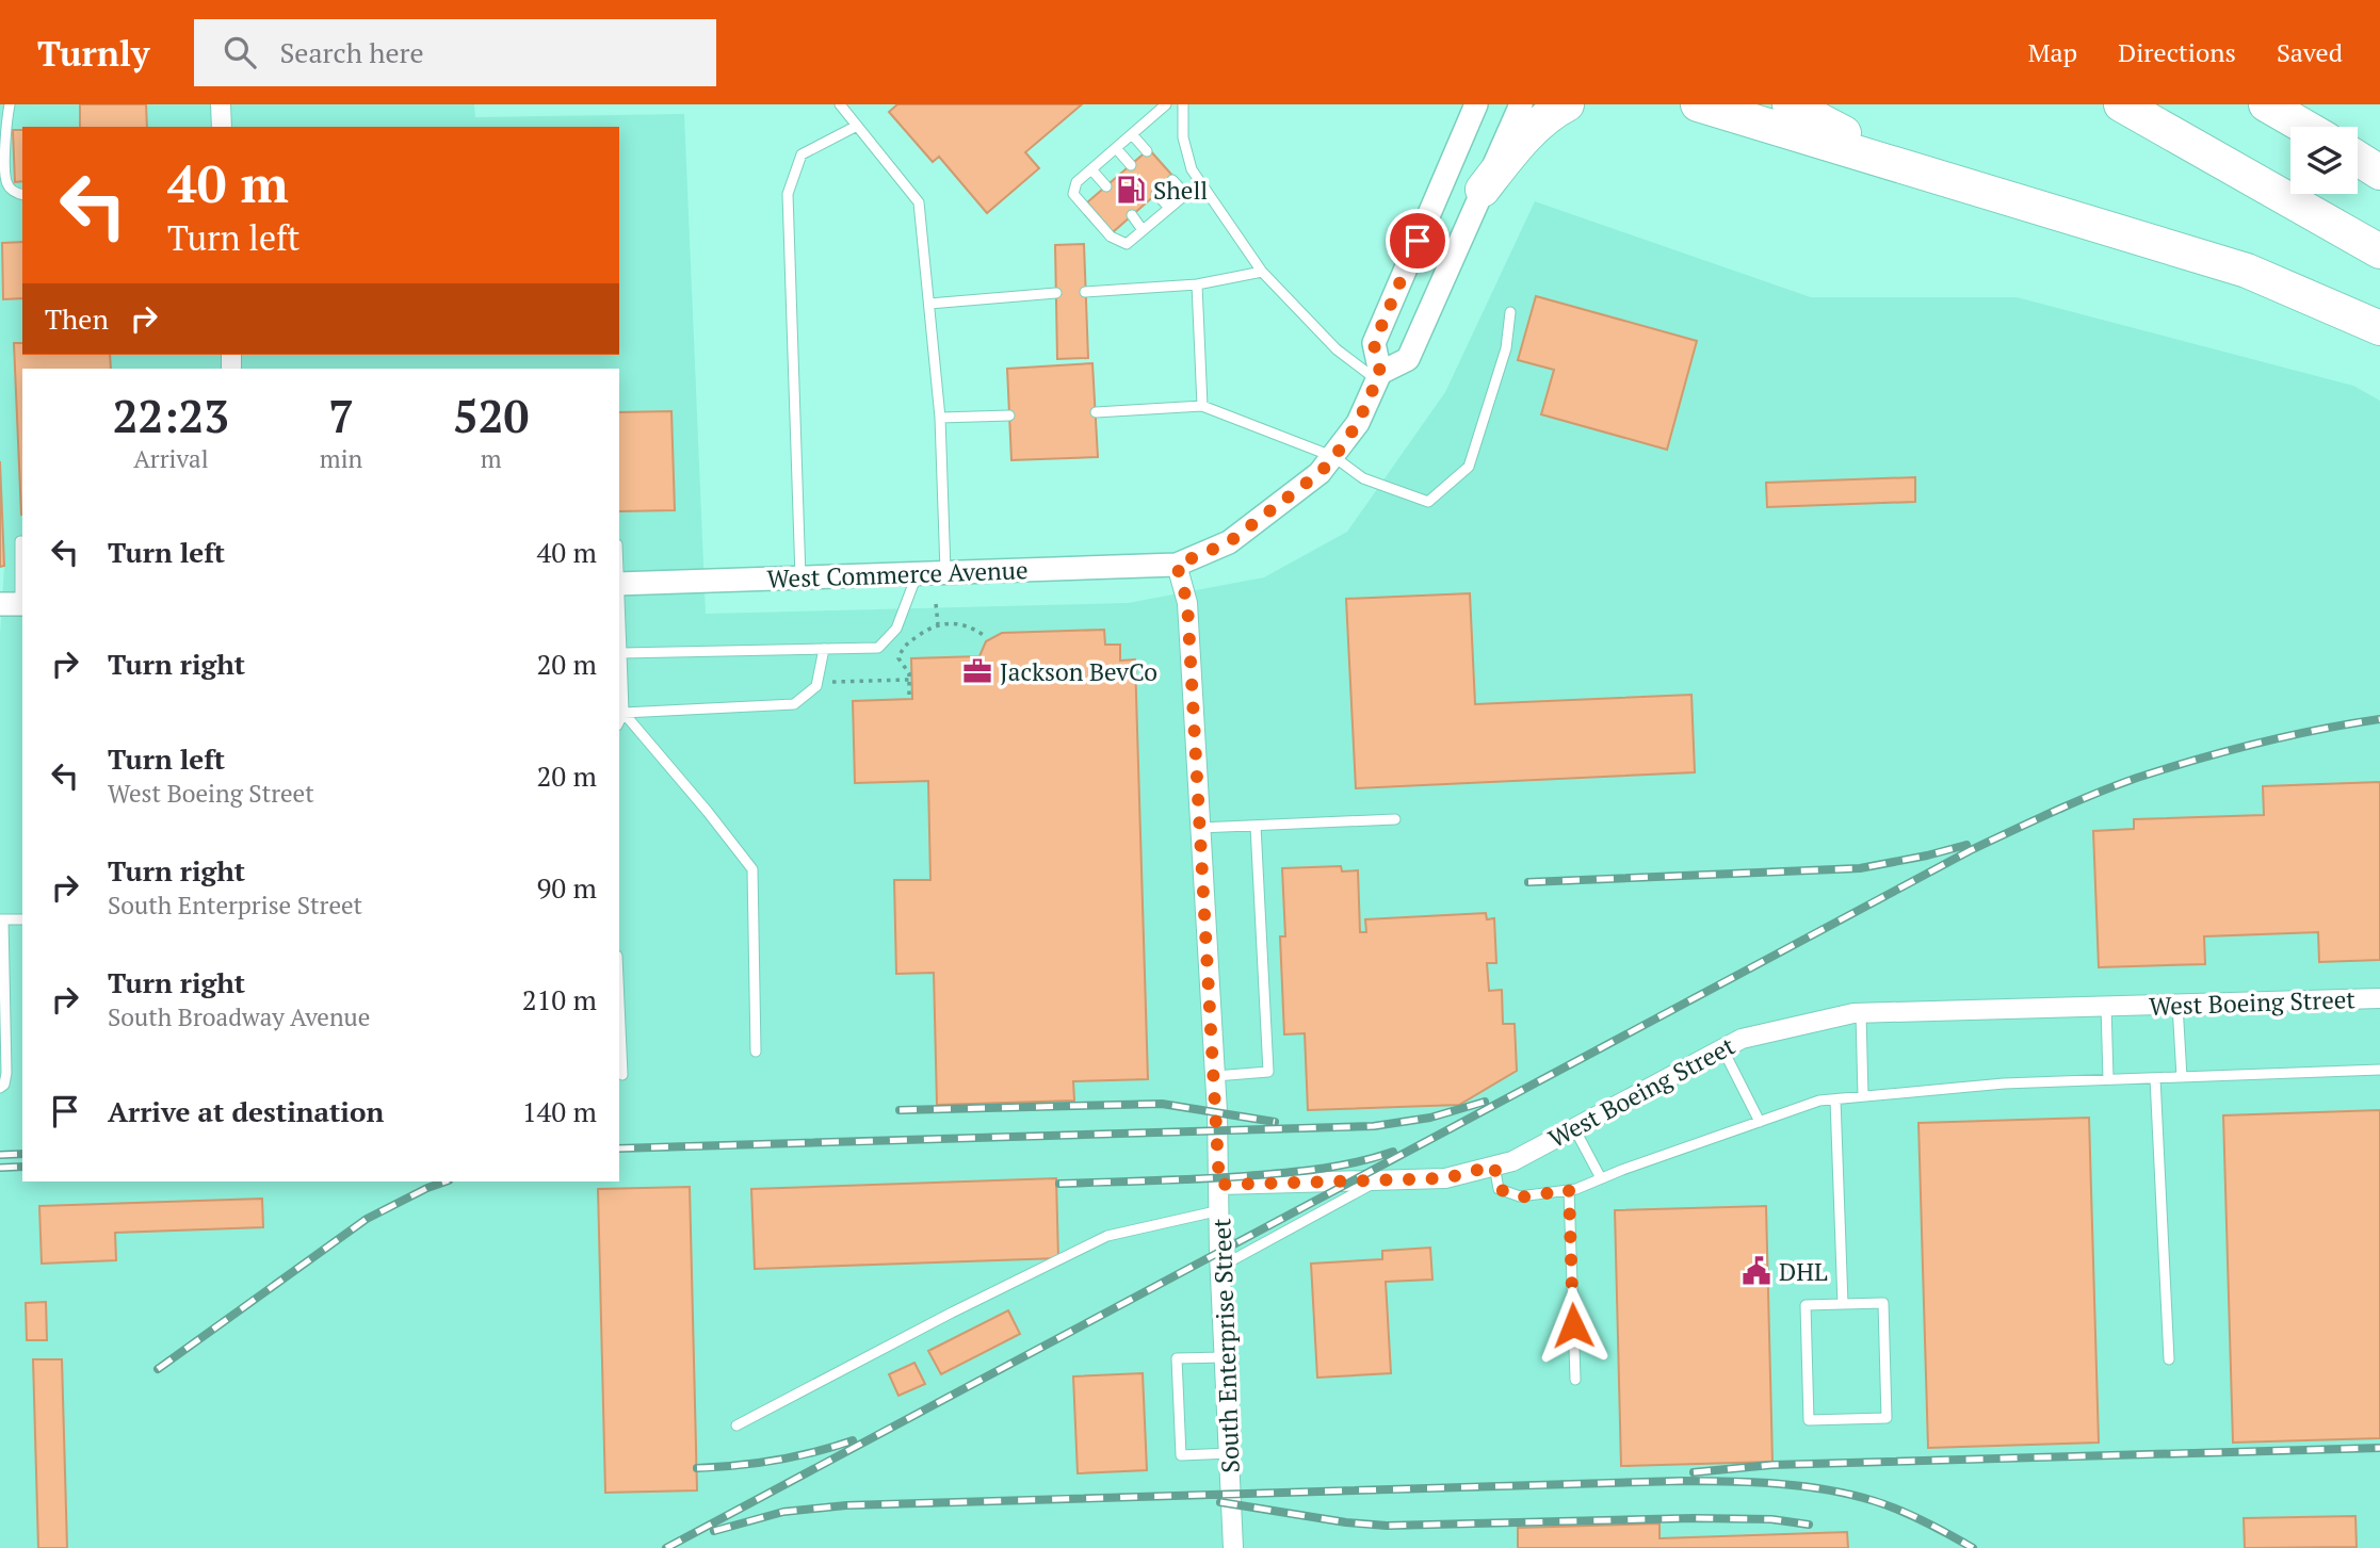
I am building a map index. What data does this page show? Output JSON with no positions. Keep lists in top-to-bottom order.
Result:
{
  "streets": {
    "street": ["West Commerce Avenue", "West Boeing Street", "South Enterprise Street"]
  },
  "crossings": [
    ["West Commerce Avenue", "South Enterprise Street"],
    ["West Boeing Street", "South Enterprise Street"]
  ],
  "places": {
    "fuel station": ["Shell"],
    "office": ["Jackson BevCo"],
    "public building": ["DHL"]
  },
  "page": {
    "header": "Turnly",
    "search": "Search here",
    "nav": ["Map", "Directions", "Saved"],
    "turn": ["40 m", "Turn left"],
    "then": "Then",
    "eta": [
      "22:23",
      "Arrival",
      "7",
      "min",
      "520",
      "m"
    ],
    "list": [
      {
        "name": "Turn left",
        "value": "40 m"
      },
      {
        "name": "Turn right",
        "value": "20 m"
      },
      {
        "name": "Turn left",
        "note": "West Boeing Street",
        "value": "20 m"
      },
      {
        "name": "Turn right",
        "note": "South Enterprise Street",
        "value": "90 m"
      },
      {
        "name": "Turn right",
        "note": "South Broadway Avenue",
        "value": "210 m"
      },
      {
        "name": "Arrive at destination",
        "value": "140 m"
      }
    ]
  }
}
